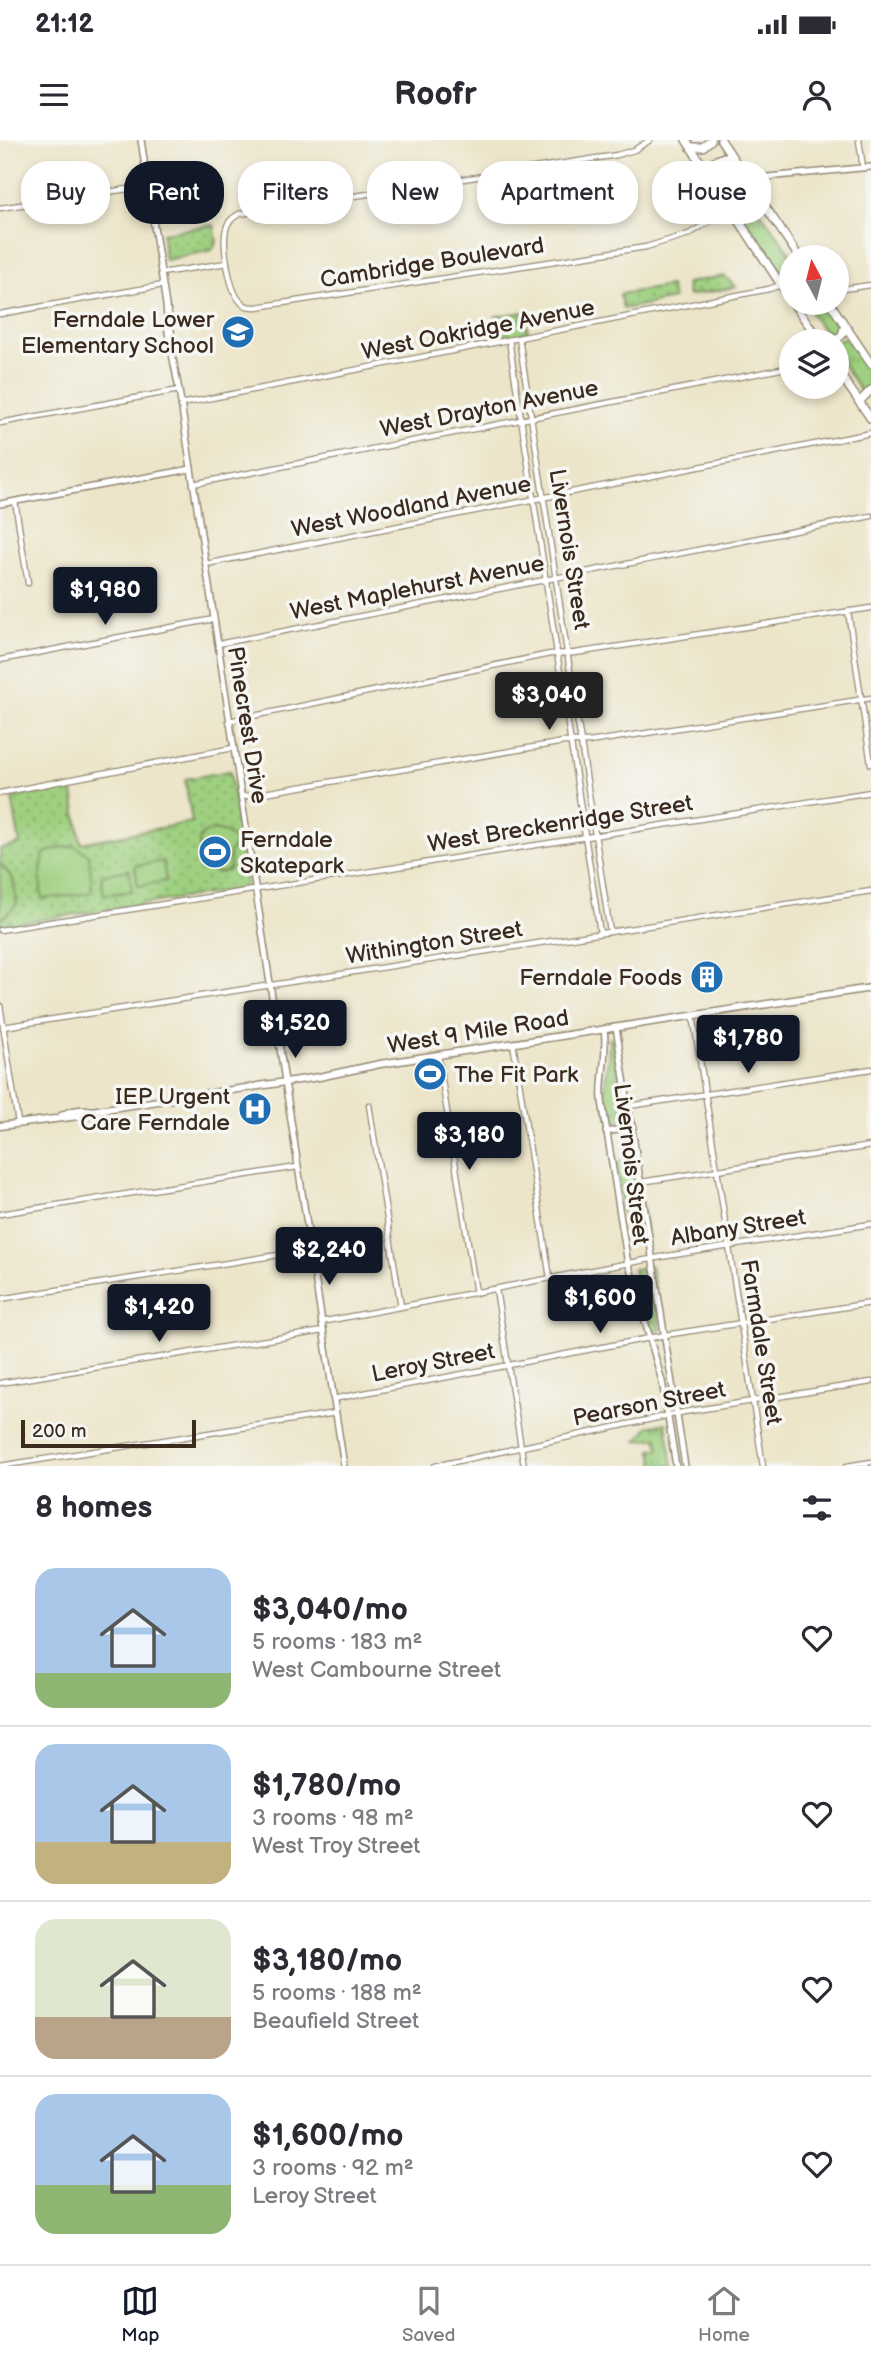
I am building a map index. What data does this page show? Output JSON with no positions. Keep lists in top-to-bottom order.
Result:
{
  "streets": {
    "main road": ["West 9 Mile Road"],
    "street": [
      "Cambridge Boulevard",
      "West Oakridge Avenue",
      "West Drayton Avenue",
      "West Woodland Avenue",
      "Livernois Street",
      "West Maplehurst Avenue",
      "Pinecrest Drive",
      "West Breckenridge Street",
      "Withington Street",
      "Albany Street",
      "Farmdale Street",
      "Leroy Street",
      "Pearson Street"
    ]
  },
  "crossings": [
    ["West Oakridge Avenue", "Livernois Street"],
    ["West Oakridge Avenue", "Pinecrest Drive"],
    ["West Drayton Avenue", "Livernois Street"],
    ["West Drayton Avenue", "Pinecrest Drive"],
    ["West Woodland Avenue", "Livernois Street"],
    ["West Woodland Avenue", "Pinecrest Drive"],
    ["Livernois Street", "West Maplehurst Avenue"],
    ["Livernois Street", "West Breckenridge Street"],
    ["Livernois Street", "Withington Street"],
    ["Livernois Street", "West 9 Mile Road"],
    ["Livernois Street", "Albany Street"],
    ["Livernois Street", "Leroy Street"],
    ["Livernois Street", "Pearson Street"],
    ["West Maplehurst Avenue", "Pinecrest Drive"],
    ["Pinecrest Drive", "West Breckenridge Street"],
    ["Pinecrest Drive", "Withington Street"],
    ["Pinecrest Drive", "West 9 Mile Road"],
    ["Pinecrest Drive", "Albany Street"],
    ["Pinecrest Drive", "Leroy Street"],
    ["West 9 Mile Road", "Farmdale Street"],
    ["Albany Street", "Farmdale Street"],
    ["Farmdale Street", "Leroy Street"],
    ["Farmdale Street", "Pearson Street"]
  ],
  "places": {
    "school or university": ["Ferndale Lower Elementary School"],
    "sports": ["Ferndale Skatepark", "The Fit Park"],
    "building": ["Ferndale Foods"],
    "hospital": ["IEP Urgent Care Ferndale"]
  },
  "scale_bar": "200 m",
  "north": "top",
  "page": {
    "status": "21:12",
    "header": "Roofr",
    "chip": [
      "Buy",
      "Rent",
      "Filters",
      "New",
      "Apartment",
      "House"
    ],
    "price": [
      "$1,980",
      "$3,040",
      "$1,520",
      "$1,780",
      "$3,180",
      "$2,240",
      "$1,600",
      "$1,420"
    ],
    "scale": "200 m",
    "heading": "8 homes",
    "list": [
      {
        "name": "$3,040/mo",
        "note": "5 rooms · 183 m² · West Cambourne Street"
      },
      {
        "name": "$1,780/mo",
        "note": "3 rooms · 98 m² · West Troy Street"
      },
      {
        "name": "$3,180/mo",
        "note": "5 rooms · 188 m² · Beaufield Street"
      },
      {
        "name": "$1,600/mo",
        "note": "3 rooms · 92 m² · Leroy Street"
      }
    ],
    "tabs": ["Map", "Saved", "Home"]
  }
}
